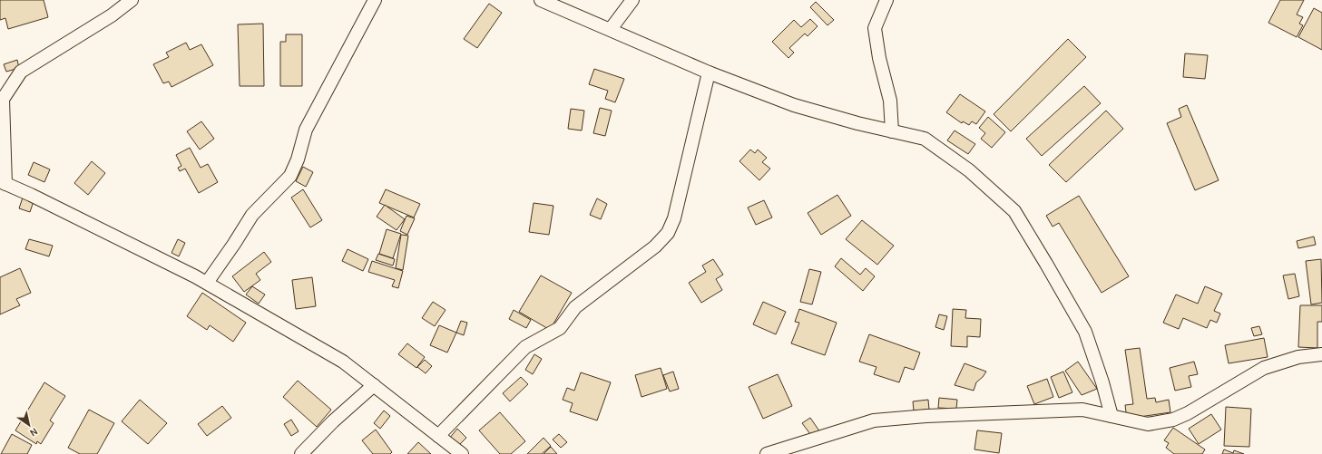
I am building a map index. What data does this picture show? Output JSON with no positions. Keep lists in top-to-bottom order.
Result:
{
  "north": "bottom right"
}
